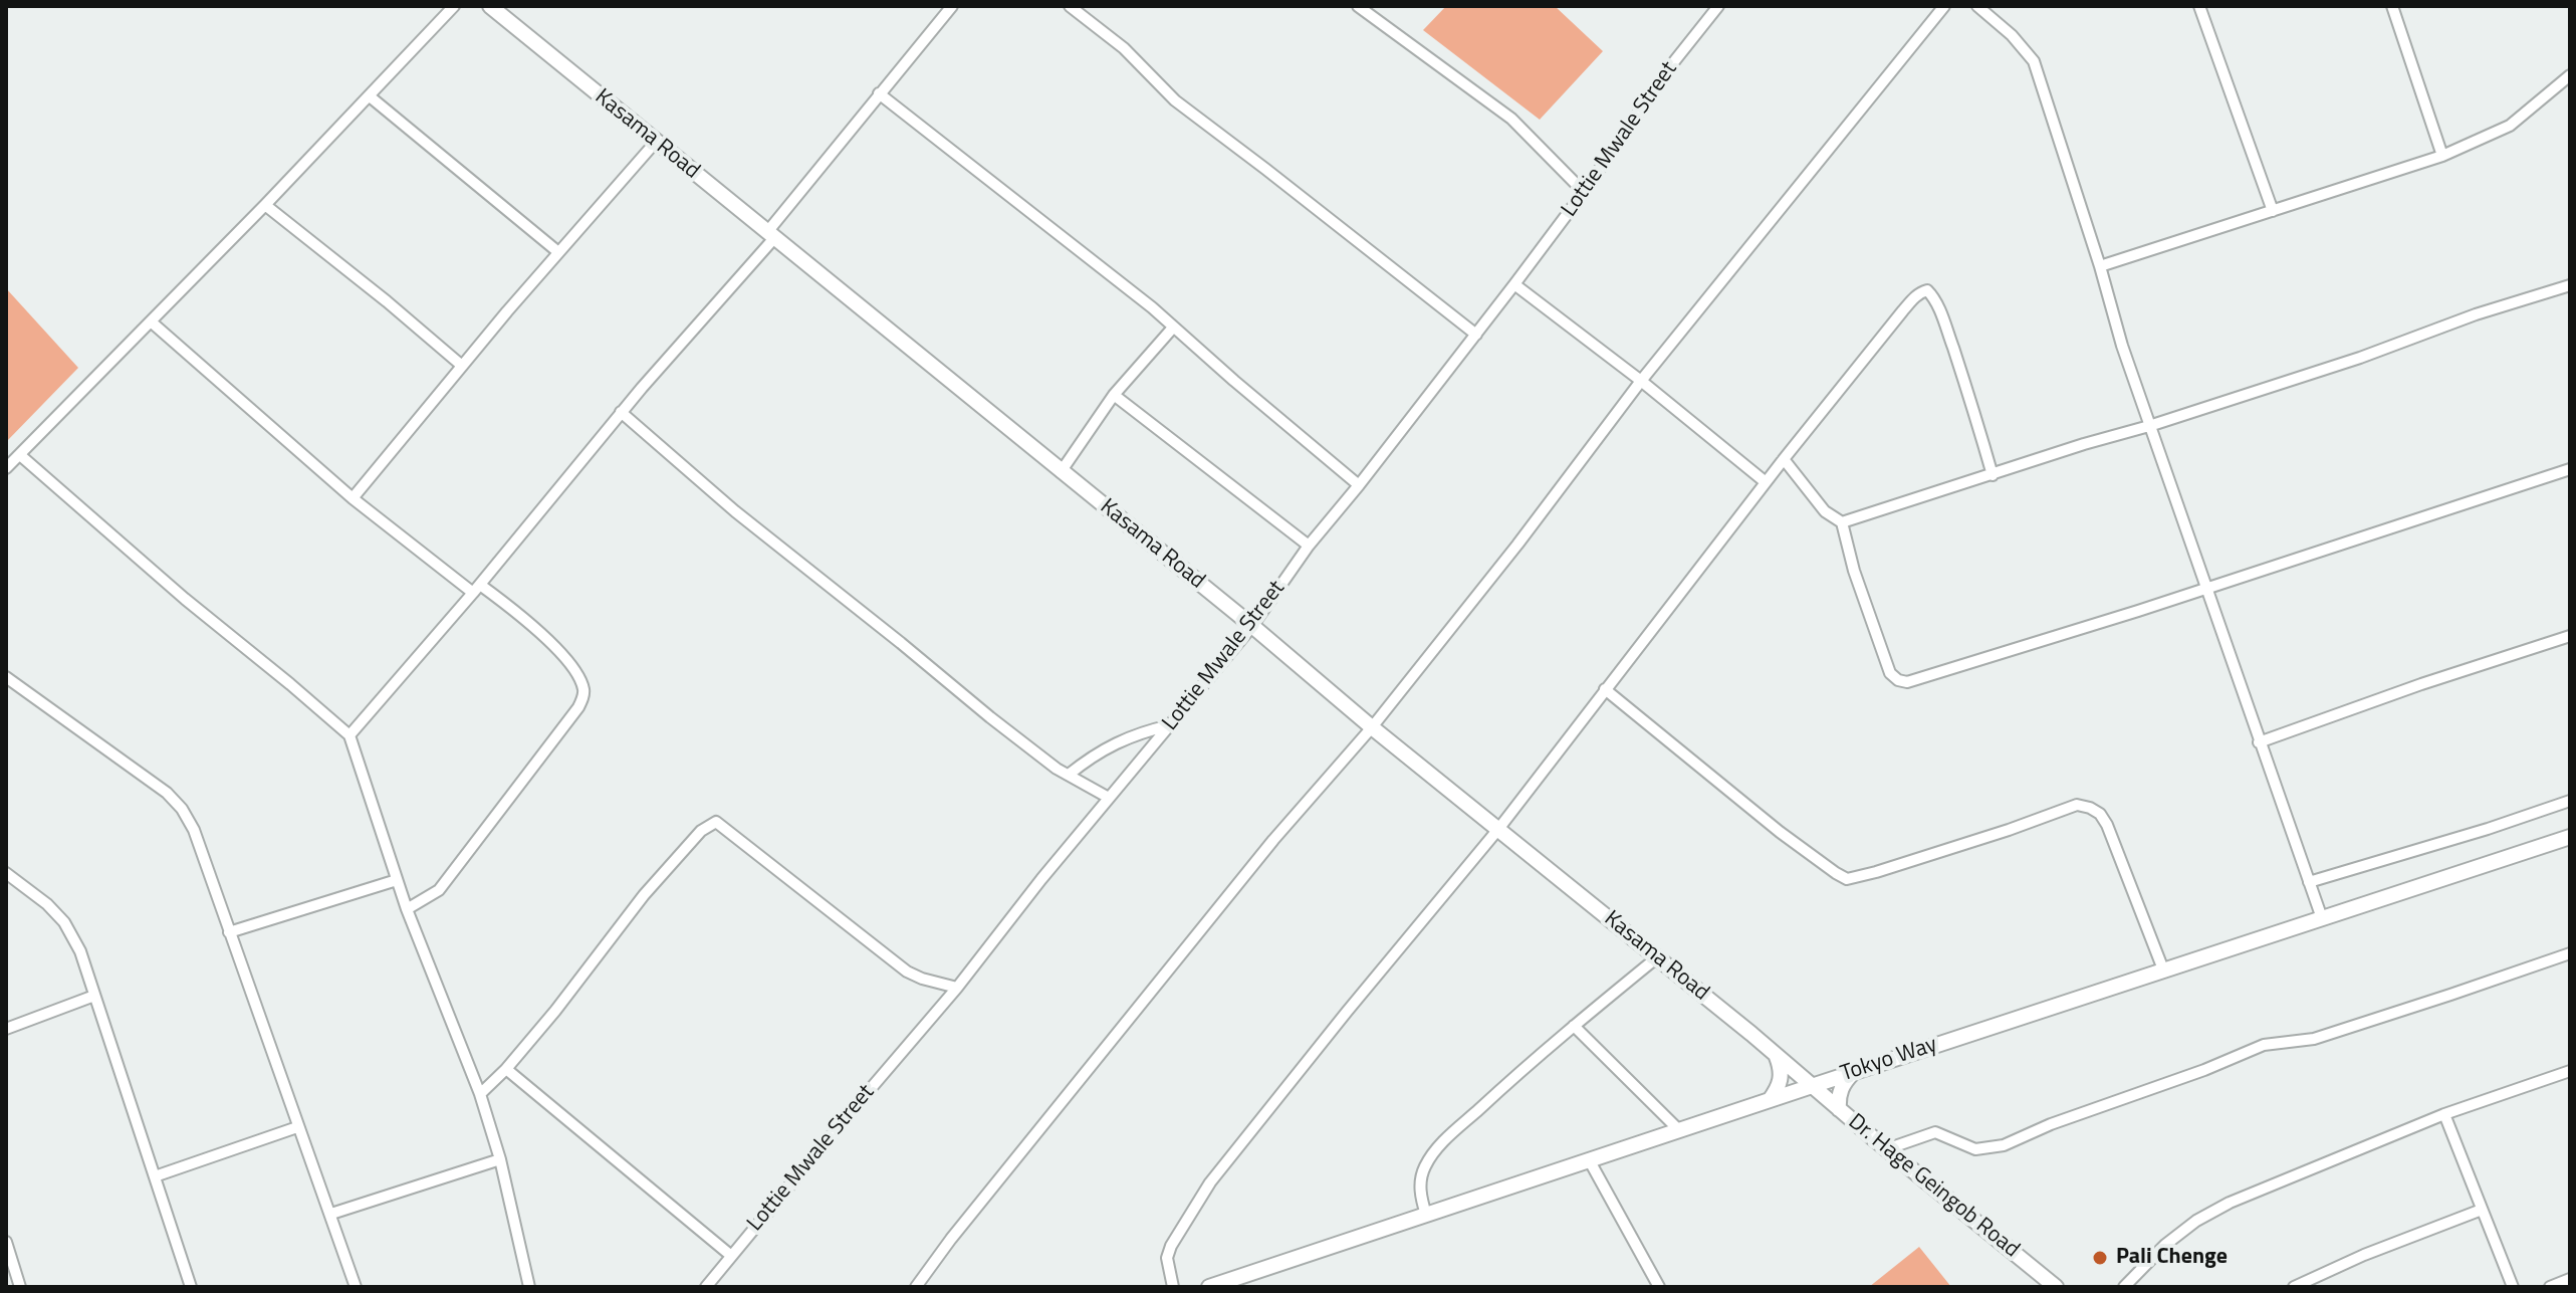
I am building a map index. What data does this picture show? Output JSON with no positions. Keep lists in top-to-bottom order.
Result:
{
  "streets": {
    "street": [
      "Kasama Road",
      "Lottie Mwale Street",
      "Tokyo Way",
      "Dr. Hage Geingob Road"
    ]
  },
  "crossings": [
    ["Kasama Road", "Lottie Mwale Street"],
    ["Kasama Road", "Tokyo Way"],
    ["Kasama Road", "Dr. Hage Geingob Road"],
    ["Tokyo Way", "Dr. Hage Geingob Road"]
  ],
  "places": ["Pali Chenge"]
}
